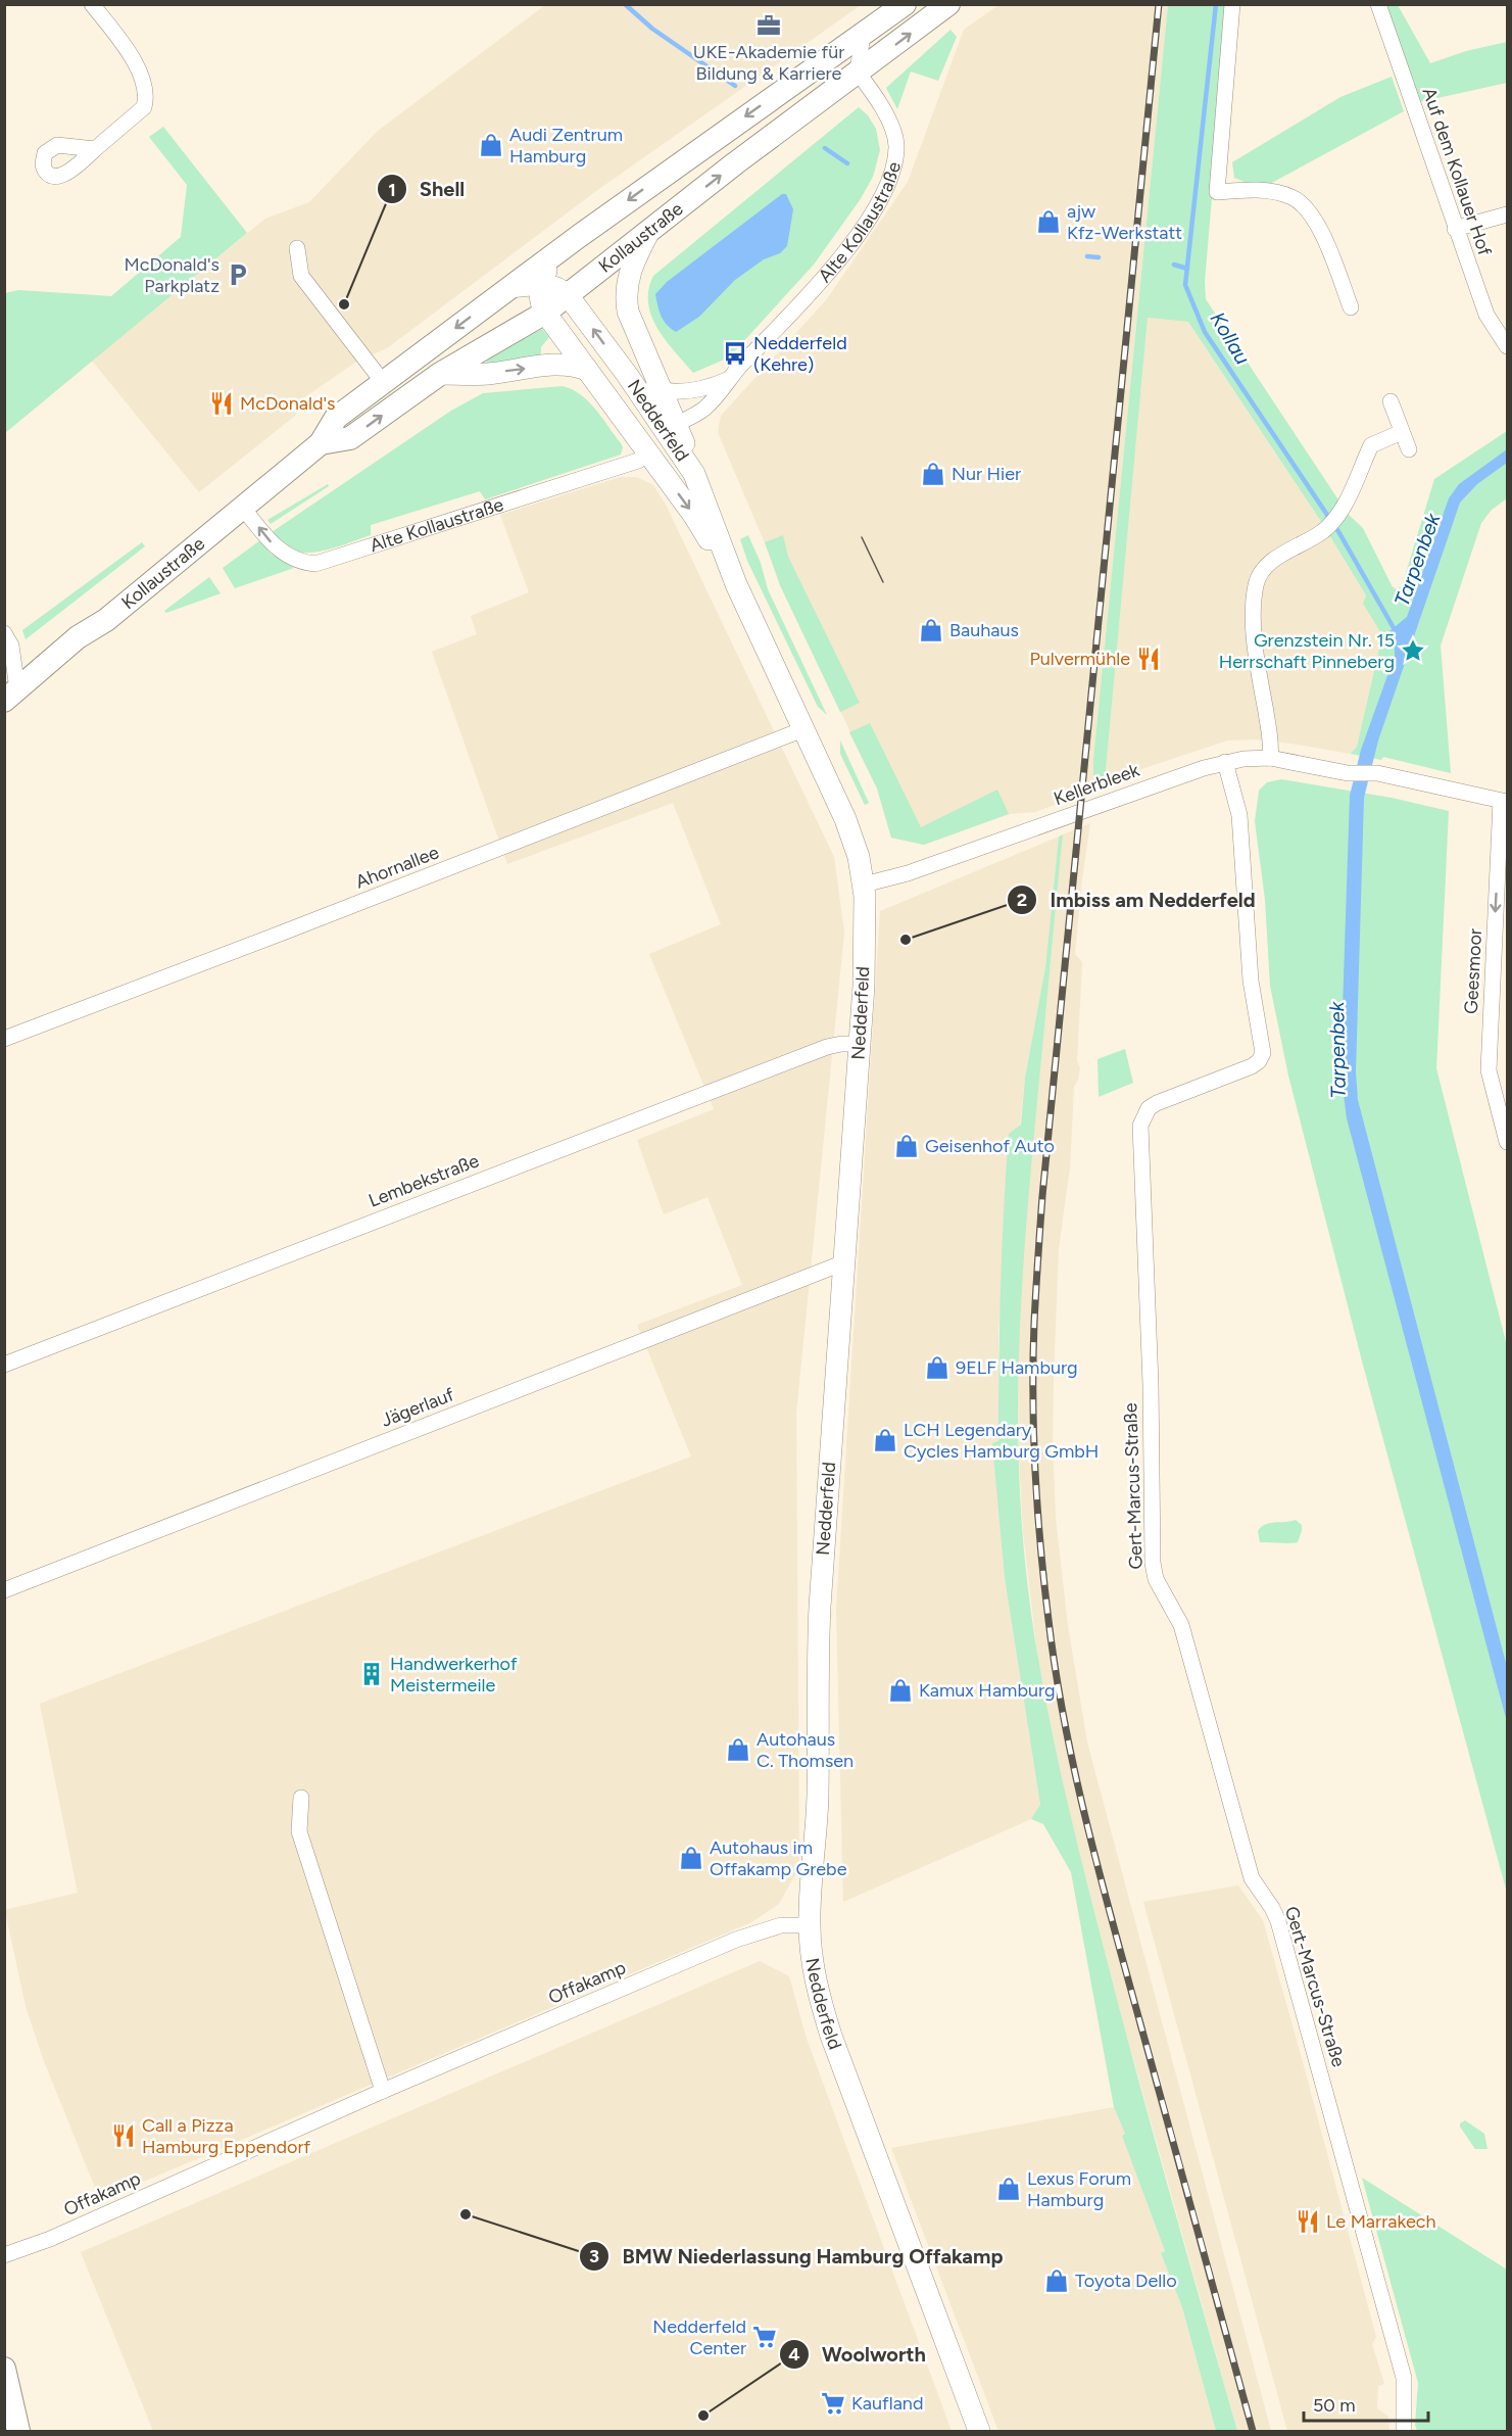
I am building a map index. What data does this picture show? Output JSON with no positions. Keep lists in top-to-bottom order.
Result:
{
  "streets": {
    "main road": ["Alte Kollaustraße", "Kollaustraße", "Nedderfeld"],
    "street": [
      "Auf dem Kollauer Hof",
      "Kellerbleek",
      "Ahornallee",
      "Geesmoor",
      "Lembekstraße",
      "Jägerlauf",
      "Gert-Marcus-Straße",
      "Offakamp"
    ]
  },
  "crossings": [
    ["Alte Kollaustraße", "Kollaustraße"],
    ["Alte Kollaustraße", "Nedderfeld"],
    ["Kollaustraße", "Nedderfeld"],
    ["Nedderfeld", "Kellerbleek"],
    ["Nedderfeld", "Ahornallee"],
    ["Nedderfeld", "Lembekstraße"],
    ["Nedderfeld", "Jägerlauf"],
    ["Nedderfeld", "Offakamp"],
    ["Kellerbleek", "Geesmoor"],
    ["Kellerbleek", "Gert-Marcus-Straße"]
  ],
  "one_way": ["Alte Kollaustraße", "Geesmoor"],
  "water": ["Kollau", "Tarpenbek"],
  "places": {
    "office": ["UKE-Akademie für Bildung & Karriere"],
    "shop": [
      "Audi Zentrum Hamburg",
      "ajw Kfz-Werkstatt",
      "Nur Hier",
      "Bauhaus",
      "Geisenhof Auto",
      "9ELF Hamburg",
      "LCH Legendary Cycles Hamburg GmbH",
      "Kamux Hamburg",
      "Autohaus C. Thomsen",
      "Autohaus im Offakamp Grebe",
      "Lexus Forum Hamburg",
      "Toyota Dello"
    ],
    "parking": ["McDonald's Parkplatz"],
    "other": [
      "Shell",
      "Imbiss am Nedderfeld",
      "BMW Niederlassung Hamburg Offakamp",
      "Woolworth"
    ],
    "bus stop": ["Nedderfeld (Kehre)"],
    "restaurant": [
      "McDonald's",
      "Pulvermühle",
      "Call a Pizza Hamburg Eppendorf",
      "Le Marrakech"
    ],
    "place": ["Grenzstein Nr. 15 Herrschaft Pinneberg"],
    "building": ["Handwerkerhof Meistermeile"],
    "supermarket": ["Nedderfeld Center", "Kaufland"]
  },
  "scale_bar": "50 m"
}
